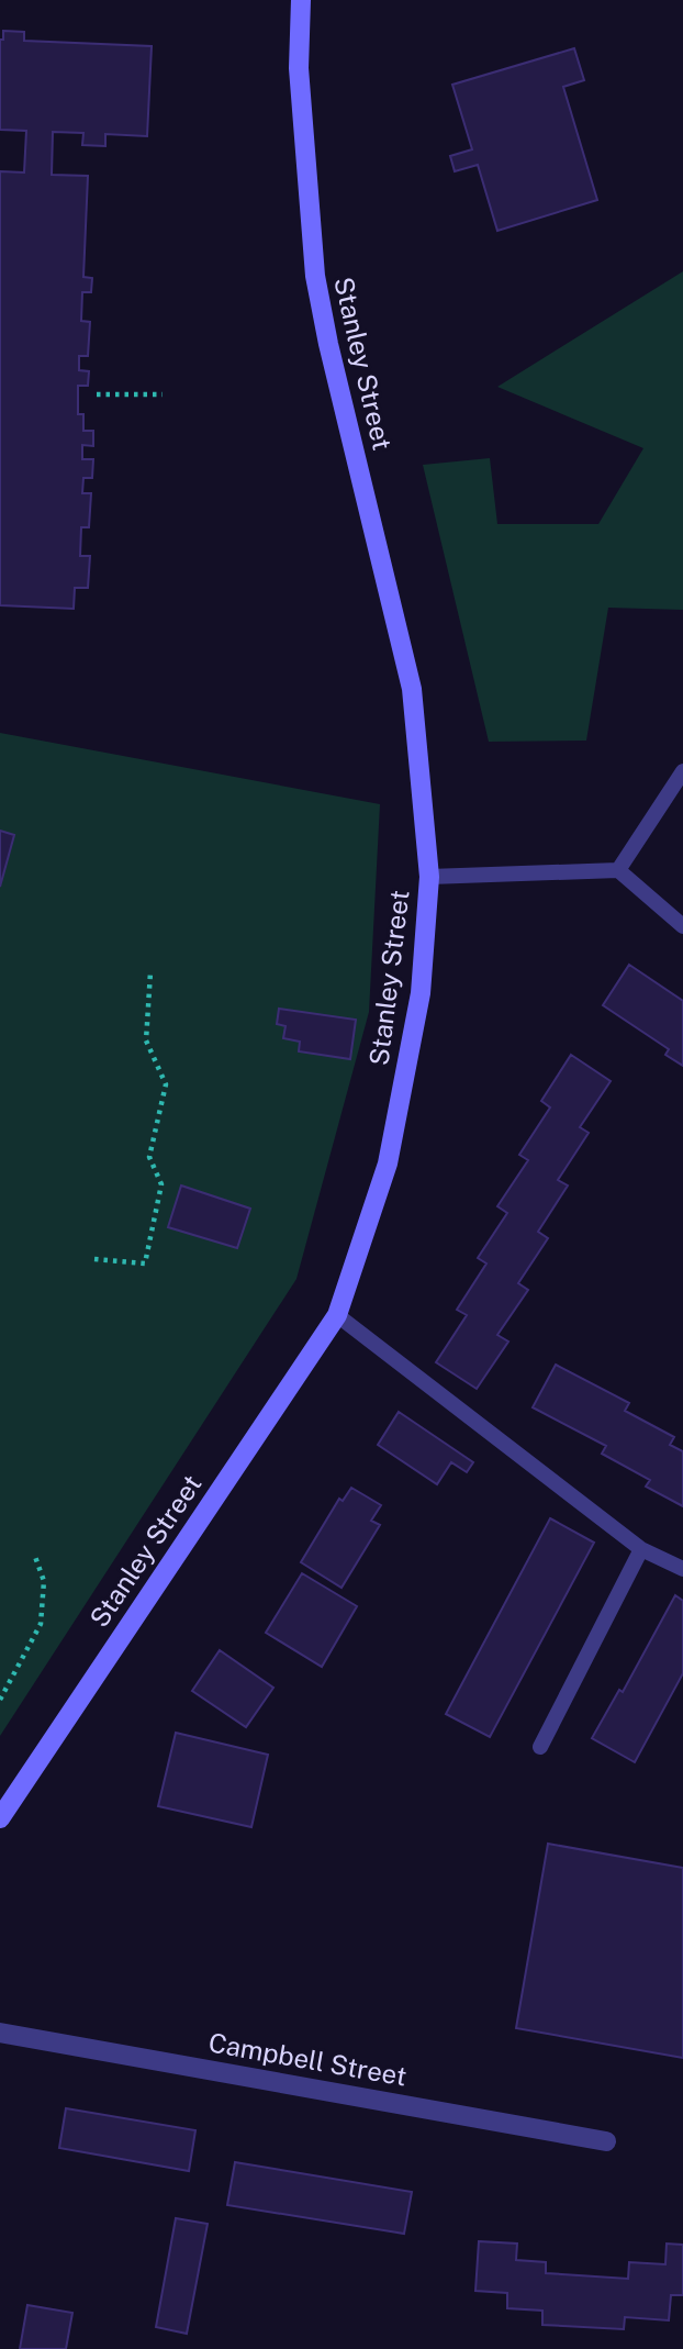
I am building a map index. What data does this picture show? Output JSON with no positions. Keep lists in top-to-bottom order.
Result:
{
  "streets": {
    "street": ["Stanley Street", "Campbell Street"]
  }
}
